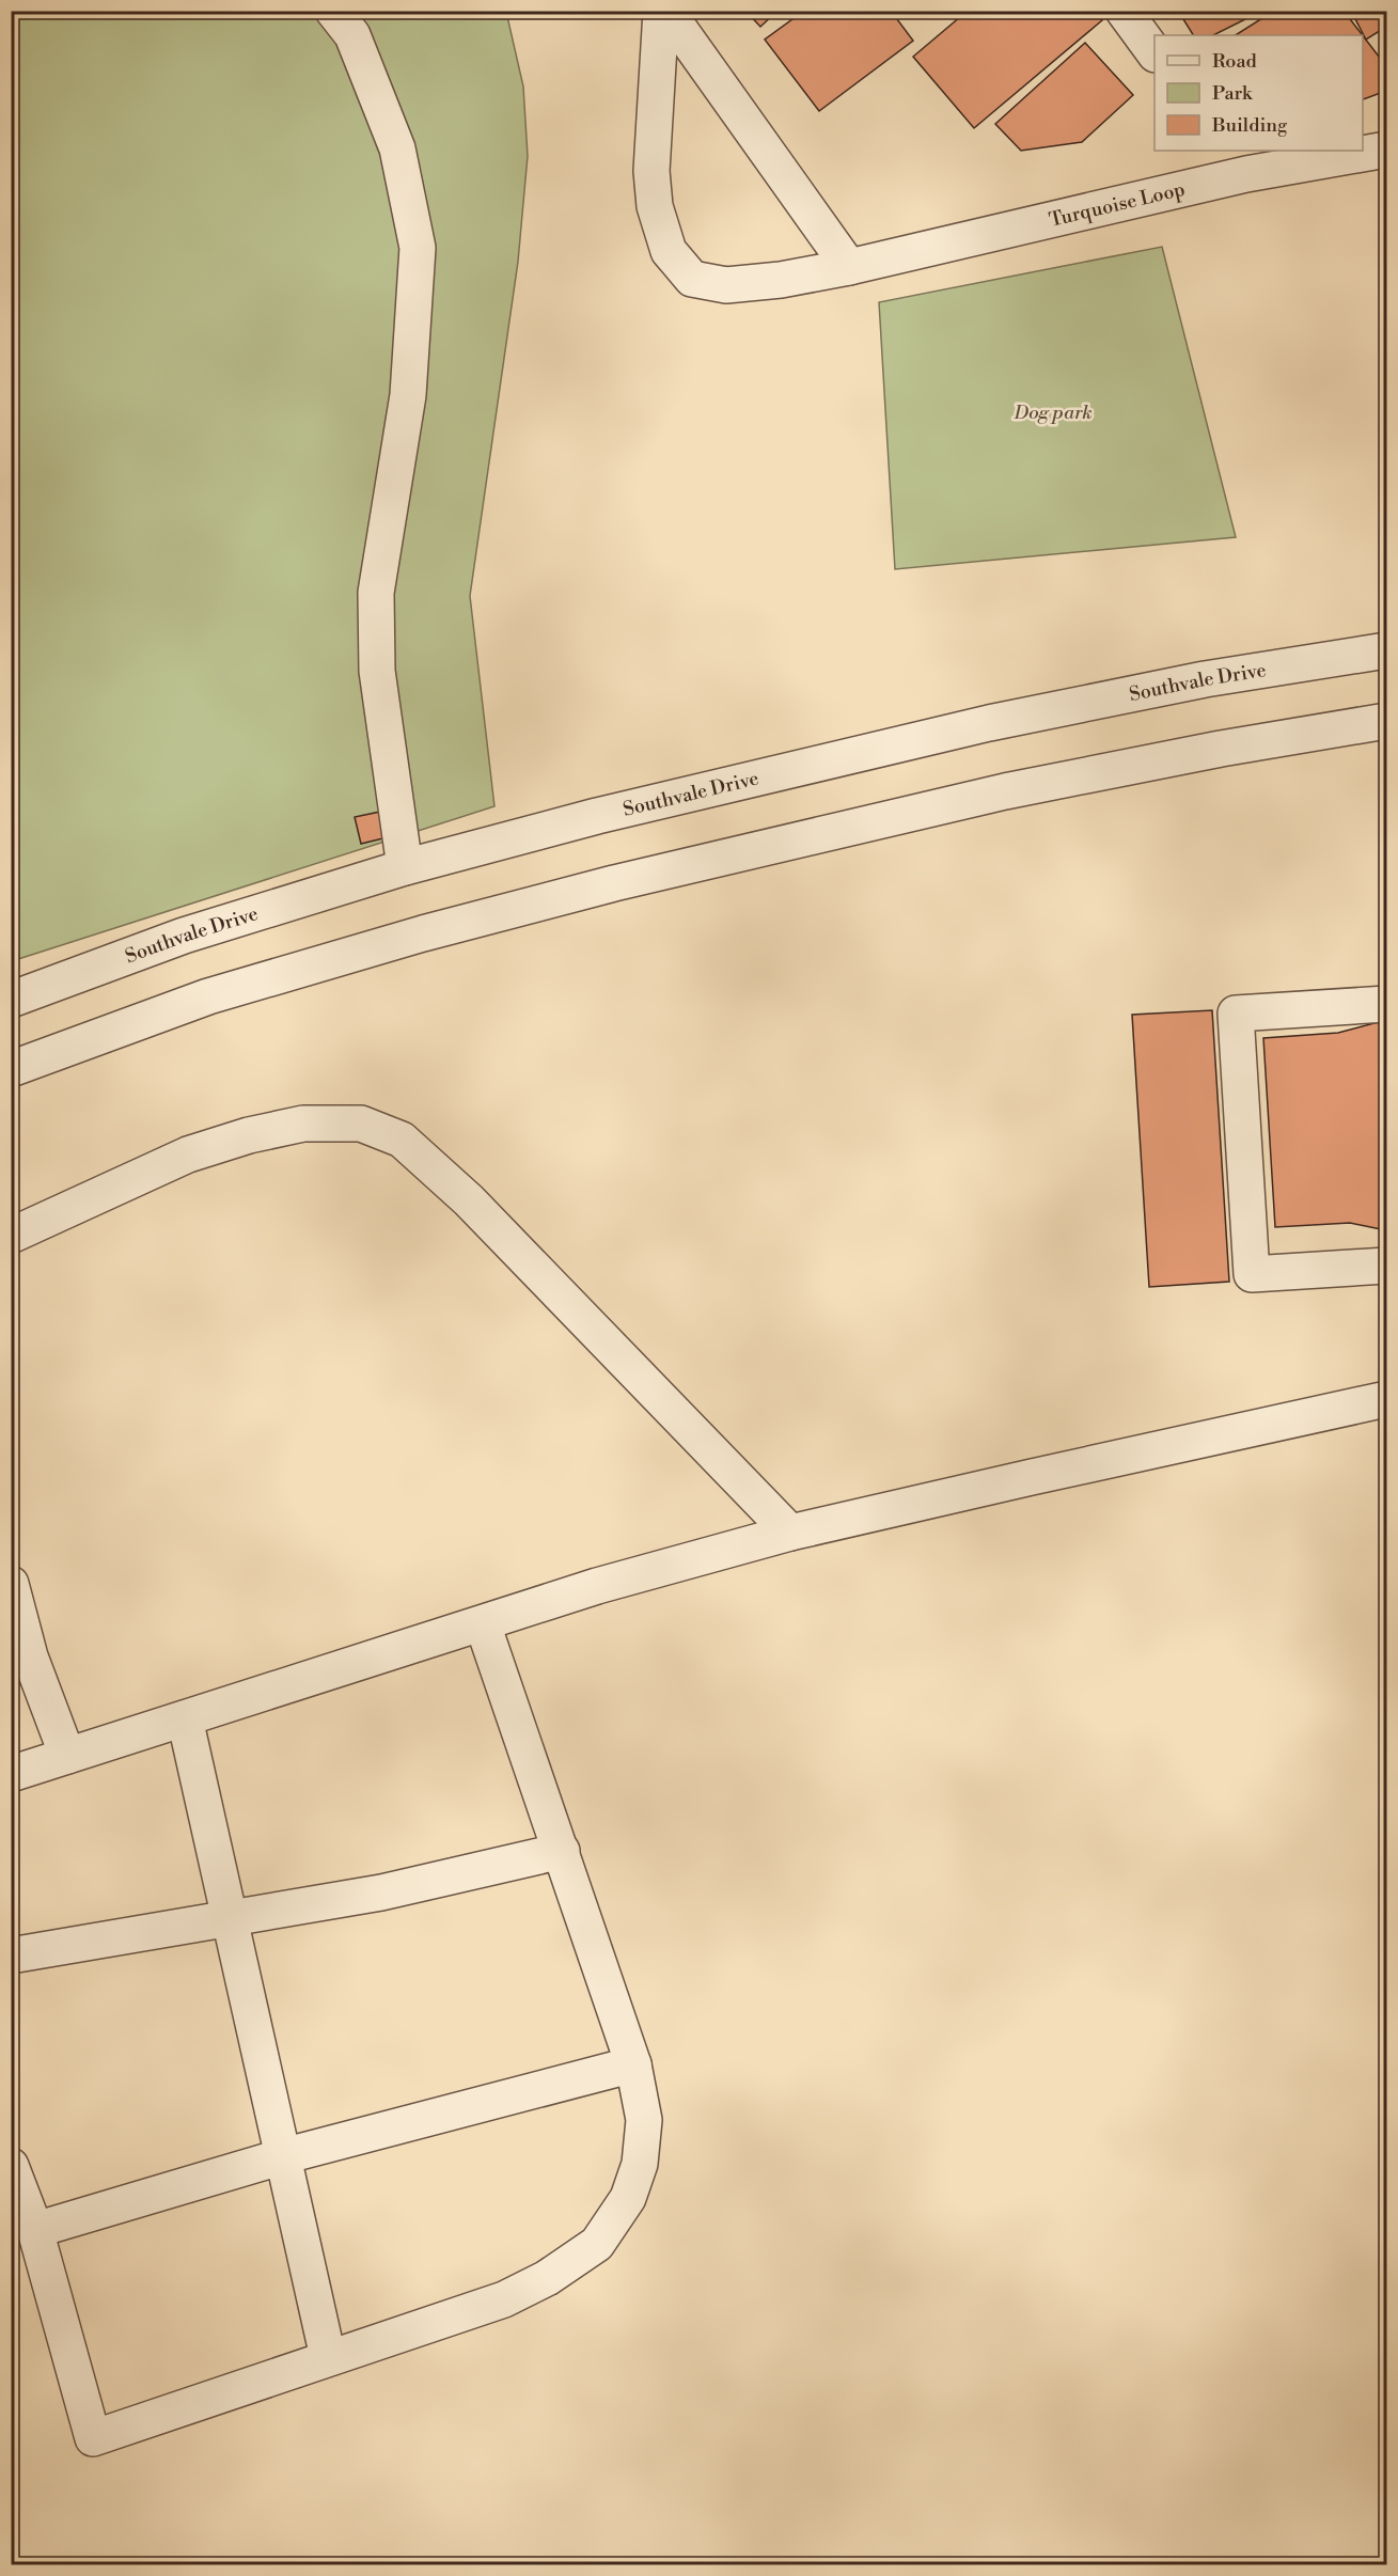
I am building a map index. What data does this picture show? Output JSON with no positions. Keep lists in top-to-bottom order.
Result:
{
  "streets": {
    "street": ["Turquoise Loop", "Southvale Drive"]
  },
  "parks": ["Dog park"],
  "legend": ["Road", "Park", "Building"]
}
